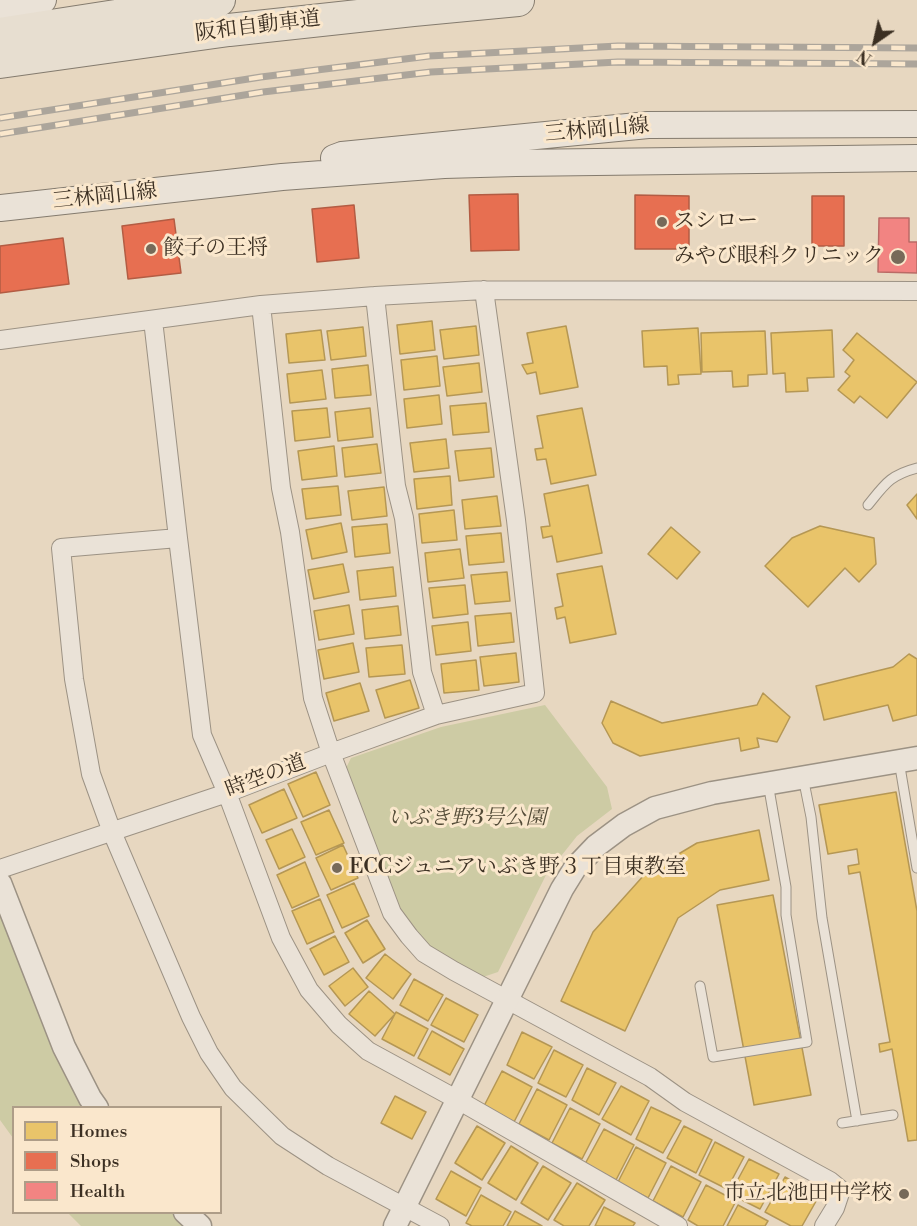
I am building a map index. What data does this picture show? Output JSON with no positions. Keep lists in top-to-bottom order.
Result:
{
  "streets": {
    "highway": ["阪和自動車道"],
    "main road": ["三林岡山線"],
    "street": ["時空の道"]
  },
  "parks": ["いぶき野3号公園"],
  "places": [
    "スシロー",
    "餃子の王将",
    "みやび眼科クリニック",
    "ECCジュニアいぶき野３丁目東教室",
    "市立北池田中学校"
  ],
  "legend": ["Homes", "Shops", "Health"],
  "north": "bottom left"
}
